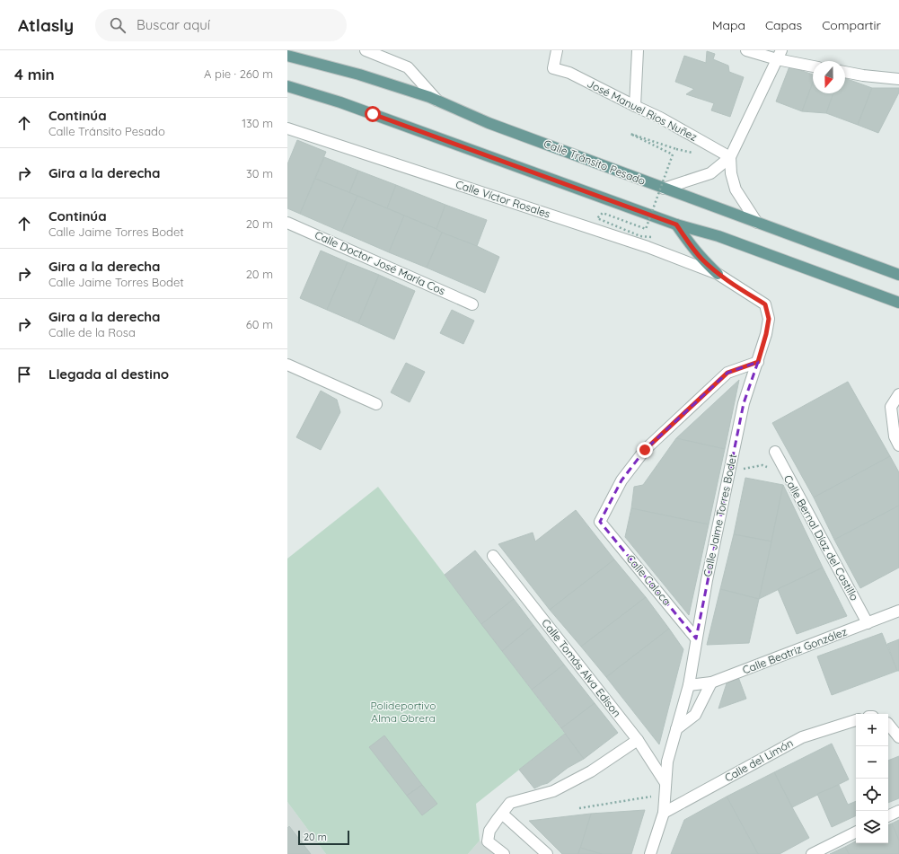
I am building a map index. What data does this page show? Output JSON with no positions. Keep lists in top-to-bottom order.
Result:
{
  "streets": {
    "main road": ["Calle Tránsito Pesado"],
    "street": [
      "José Manuel Rios Nuñez",
      "Calle Víctor Rosales",
      "Calle Doctor José María Cos",
      "Calle Jaime Torres Bodet",
      "Calle Bernal Díaz del Castillo",
      "Calle Caloca",
      "Calle Beatriz González",
      "Calle Tomás Alva Edison",
      "Calle del Limón"
    ]
  },
  "crossings": [
    ["Calle Víctor Rosales", "Calle Jaime Torres Bodet"],
    ["Calle Jaime Torres Bodet", "Calle Caloca"],
    ["Calle Jaime Torres Bodet", "Calle Beatriz González"],
    ["Calle Jaime Torres Bodet", "Calle Tomás Alva Edison"],
    ["Calle Jaime Torres Bodet", "Calle del Limón"],
    ["Calle Bernal Díaz del Castillo", "Calle Beatriz González"]
  ],
  "parks": ["Polideportivo Alma Obrera"],
  "scale_bar": "20 m",
  "north": "bottom",
  "page": {
    "header": "Atlasly",
    "search": "Buscar aquí",
    "nav": ["Mapa", "Capas", "Compartir"],
    "heading": ["4 min", "A pie · 260 m"],
    "list": [
      ["Continúa", "Calle Tránsito Pesado", "130 m"],
      ["Gira a la derecha", "30 m"],
      ["Continúa", "Calle Jaime Torres Bodet", "20 m"],
      ["Gira a la derecha", "Calle Jaime Torres Bodet", "20 m"],
      ["Gira a la derecha", "Calle de la Rosa", "60 m"],
      "Llegada al destino"
    ],
    "map_buttons": ["+", "−"],
    "scale": "20 m"
  }
}
